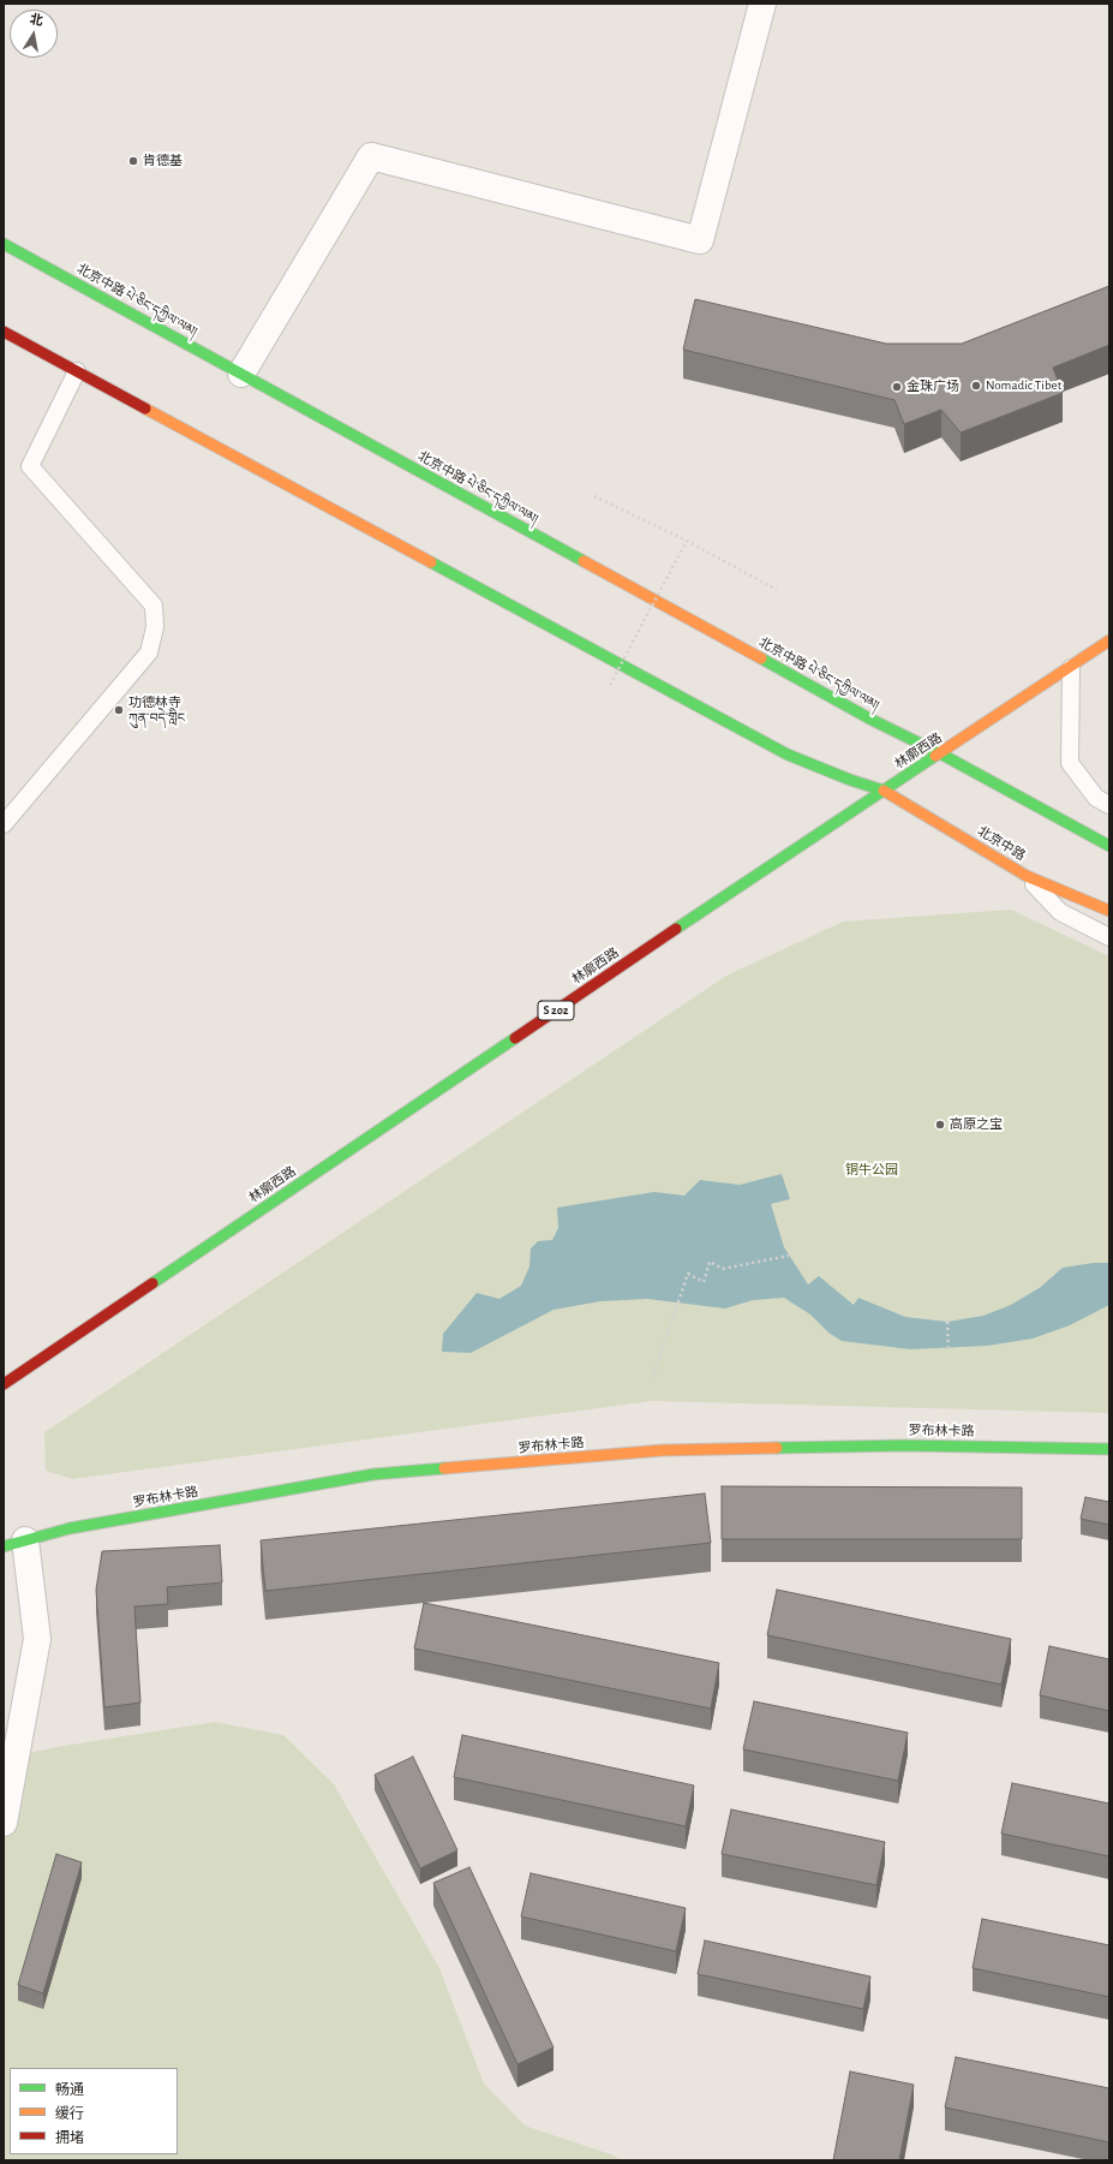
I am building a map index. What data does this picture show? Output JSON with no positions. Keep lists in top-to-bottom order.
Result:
{
  "streets": {
    "main road": [
      "北京中路 པེ་ཅིང་དཀྱིལ་ལམ།",
      "林廓西路",
      "北京中路",
      "S 202",
      "罗布林卡路"
    ]
  },
  "crossings": [
    ["北京中路 པེ་ཅིང་དཀྱིལ་ལམ།", "林廓西路"],
    ["林廓西路", "北京中路"]
  ],
  "parks": ["铜牛公园"],
  "places": [
    "肯德基",
    "Nomadic Tibet",
    "金珠广场",
    "功德林寺 ཀུན་བདེ་གླིང",
    "高原之宝"
  ],
  "legend": ["畅通", "缓行", "拥堵"],
  "north": "top"
}
